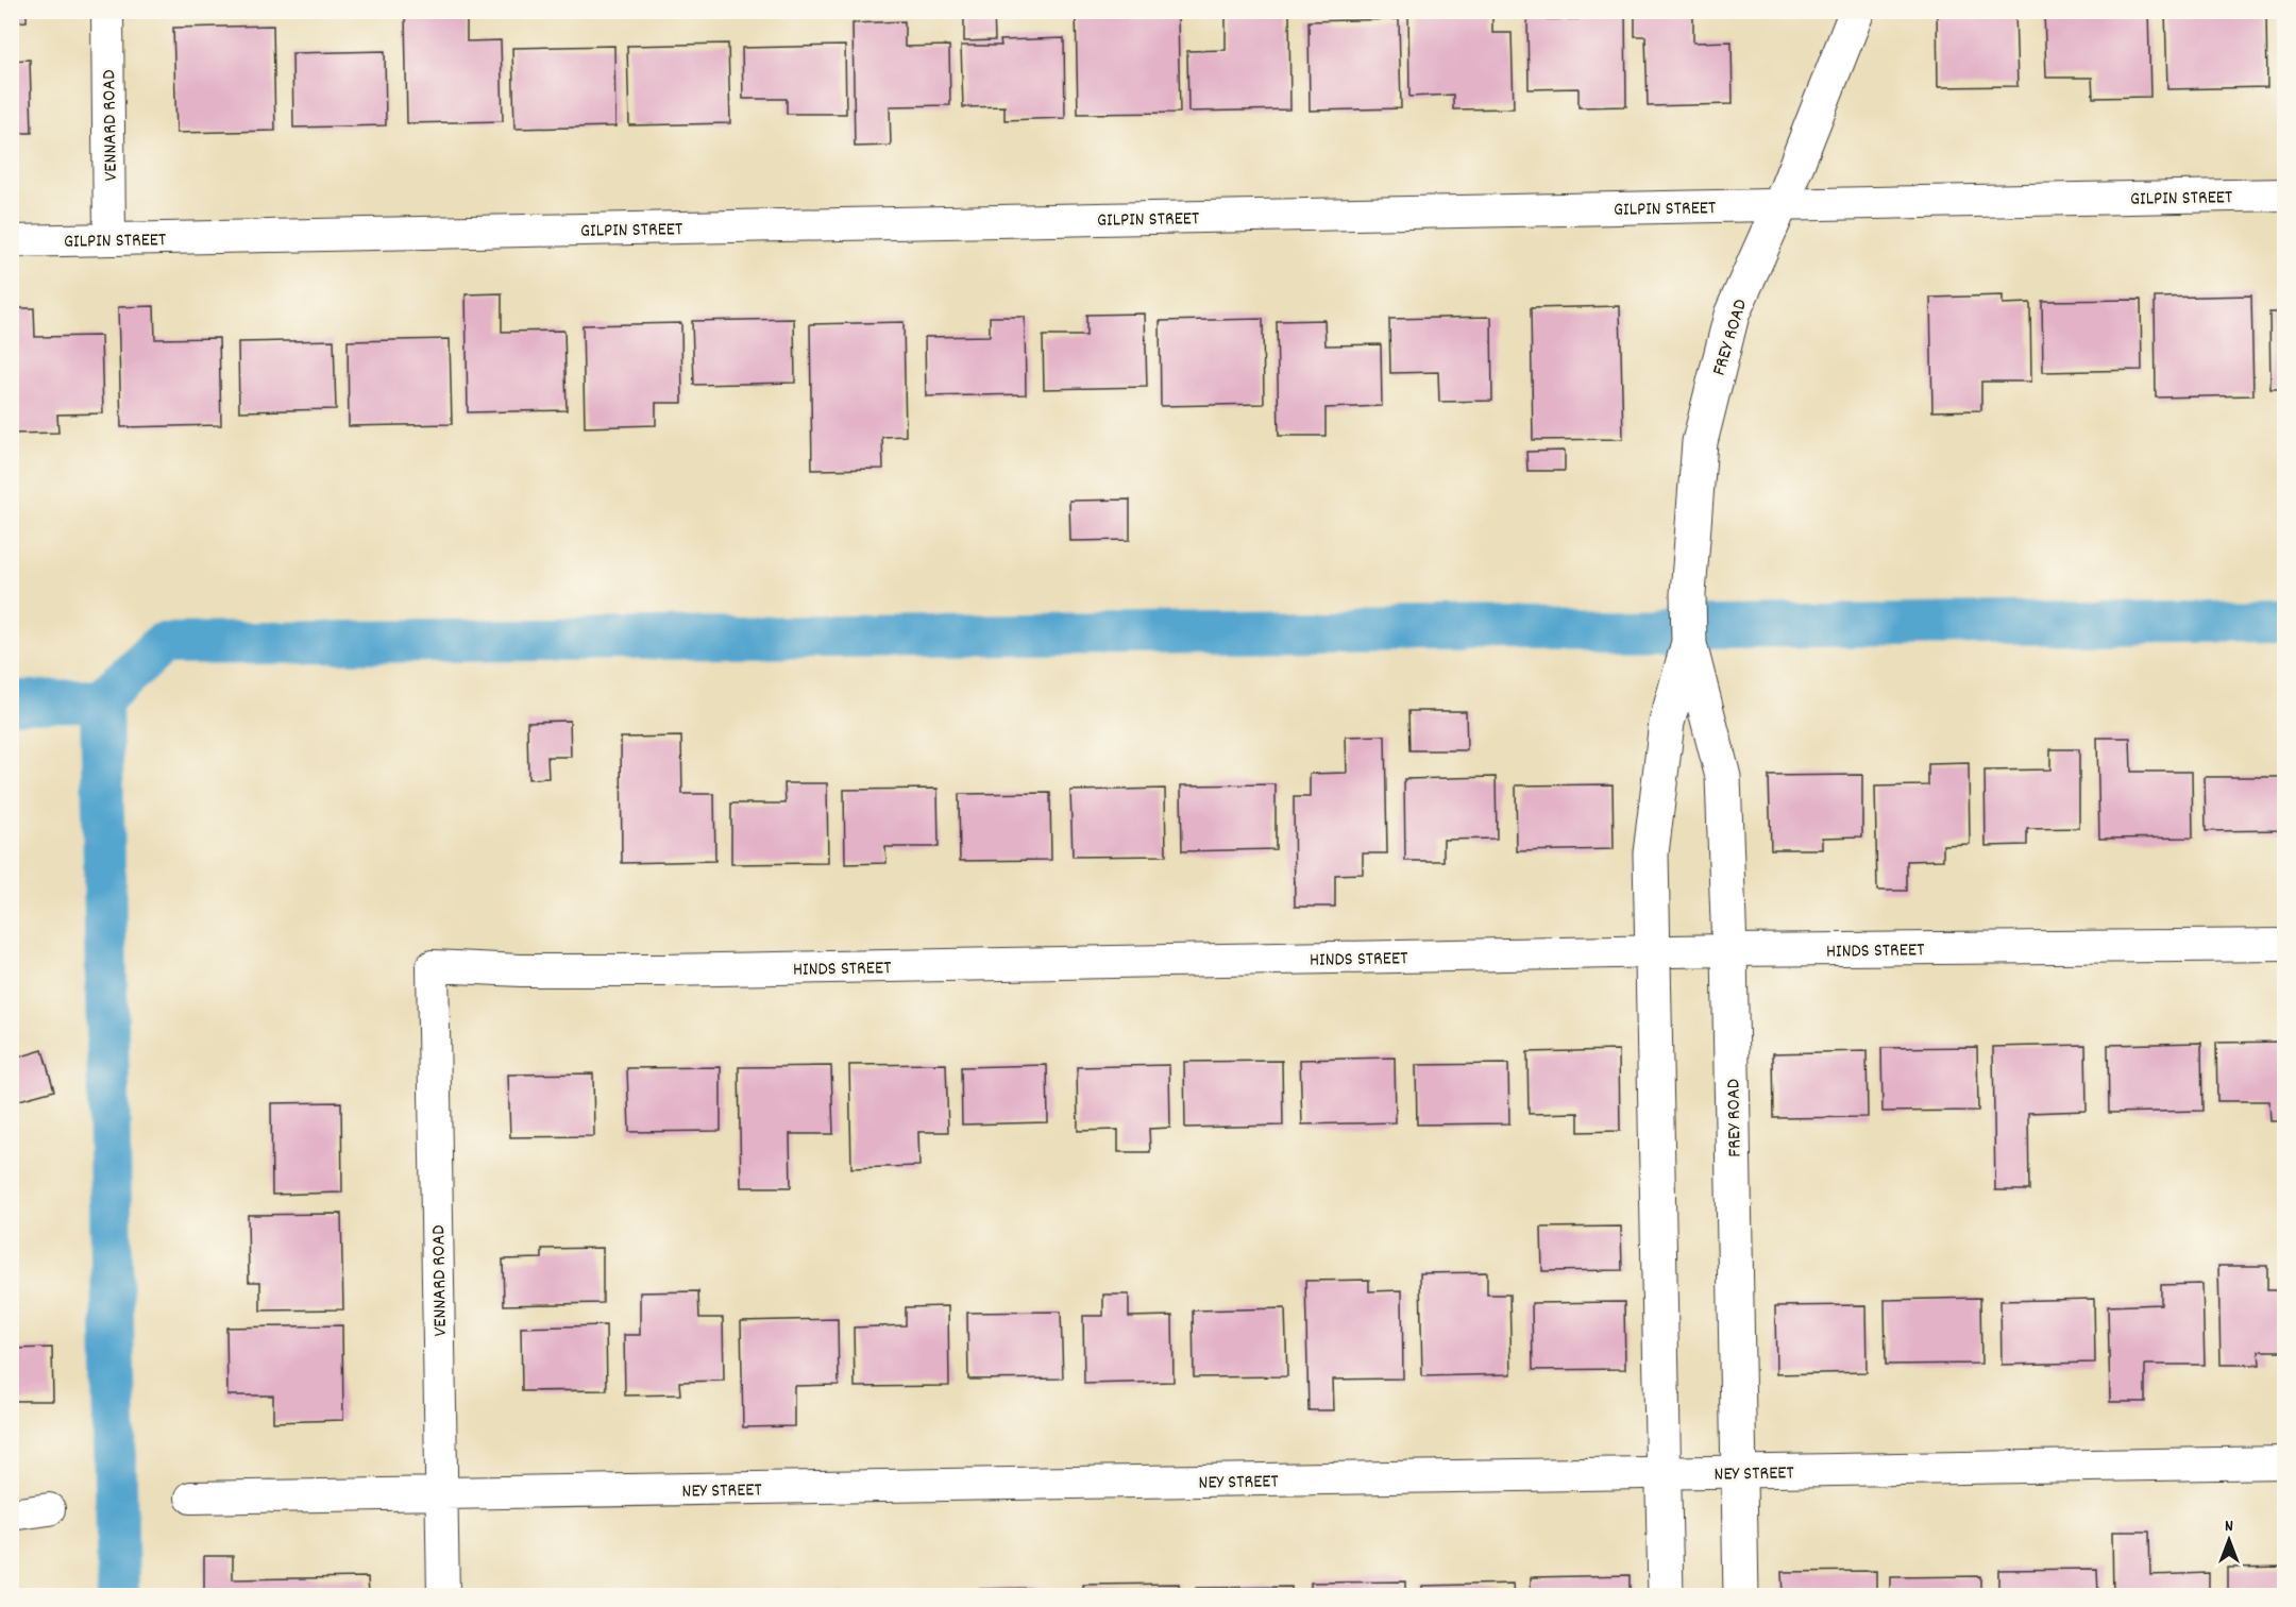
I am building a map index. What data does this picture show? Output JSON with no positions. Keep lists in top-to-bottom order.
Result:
{
  "streets": {
    "street": [
      "VENNARD ROAD",
      "GILPIN STREET",
      "FREY ROAD",
      "HINDS STREET",
      "NEY STREET"
    ]
  },
  "crossings": [
    ["VENNARD ROAD", "GILPIN STREET"],
    ["VENNARD ROAD", "HINDS STREET"],
    ["VENNARD ROAD", "NEY STREET"],
    ["GILPIN STREET", "FREY ROAD"],
    ["FREY ROAD", "HINDS STREET"],
    ["FREY ROAD", "NEY STREET"]
  ],
  "north": "top"
}
